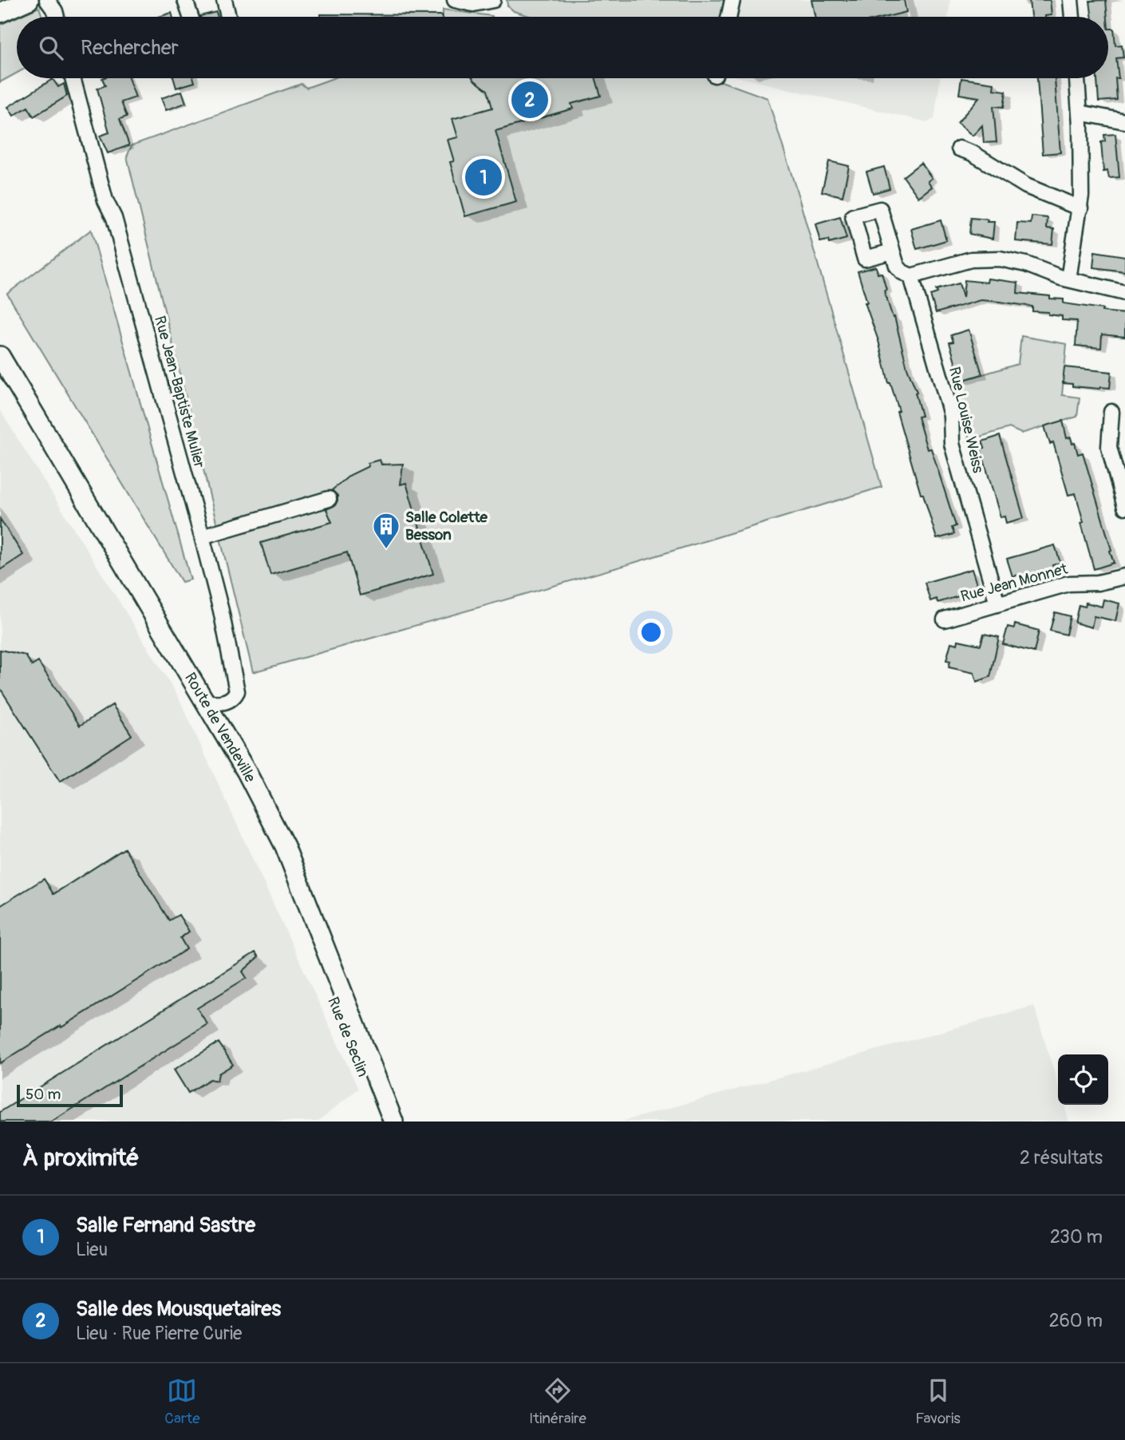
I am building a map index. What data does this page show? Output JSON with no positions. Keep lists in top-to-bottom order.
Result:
{
  "streets": {
    "main road": ["Route de Vendeville", "Rue de Seclin"],
    "street": ["Rue Jean-Baptiste Mulier", "Rue Louise Weiss", "Rue Jean Monnet"]
  },
  "crossings": [
    ["Rue Jean-Baptiste Mulier", "Route de Vendeville"],
    ["Rue Louise Weiss", "Rue Jean Monnet"],
    ["Route de Vendeville", "Rue de Seclin"]
  ],
  "places": {
    "building": ["Salle Colette Besson"]
  },
  "scale_bar": "50 m",
  "page": {
    "search": "Rechercher",
    "pins": ["2", "1"],
    "scale": "50 m",
    "heading": ["À proximité", "2 résultats"],
    "list": [
      {
        "mark": "1",
        "name": "Salle Fernand Sastre",
        "note": "Lieu",
        "value": "230 m"
      },
      {
        "mark": "2",
        "name": "Salle des Mousquetaires",
        "note": "Lieu · Rue Pierre Curie",
        "value": "260 m"
      }
    ],
    "nav": ["Carte", "Itinéraire", "Favoris"]
  }
}
